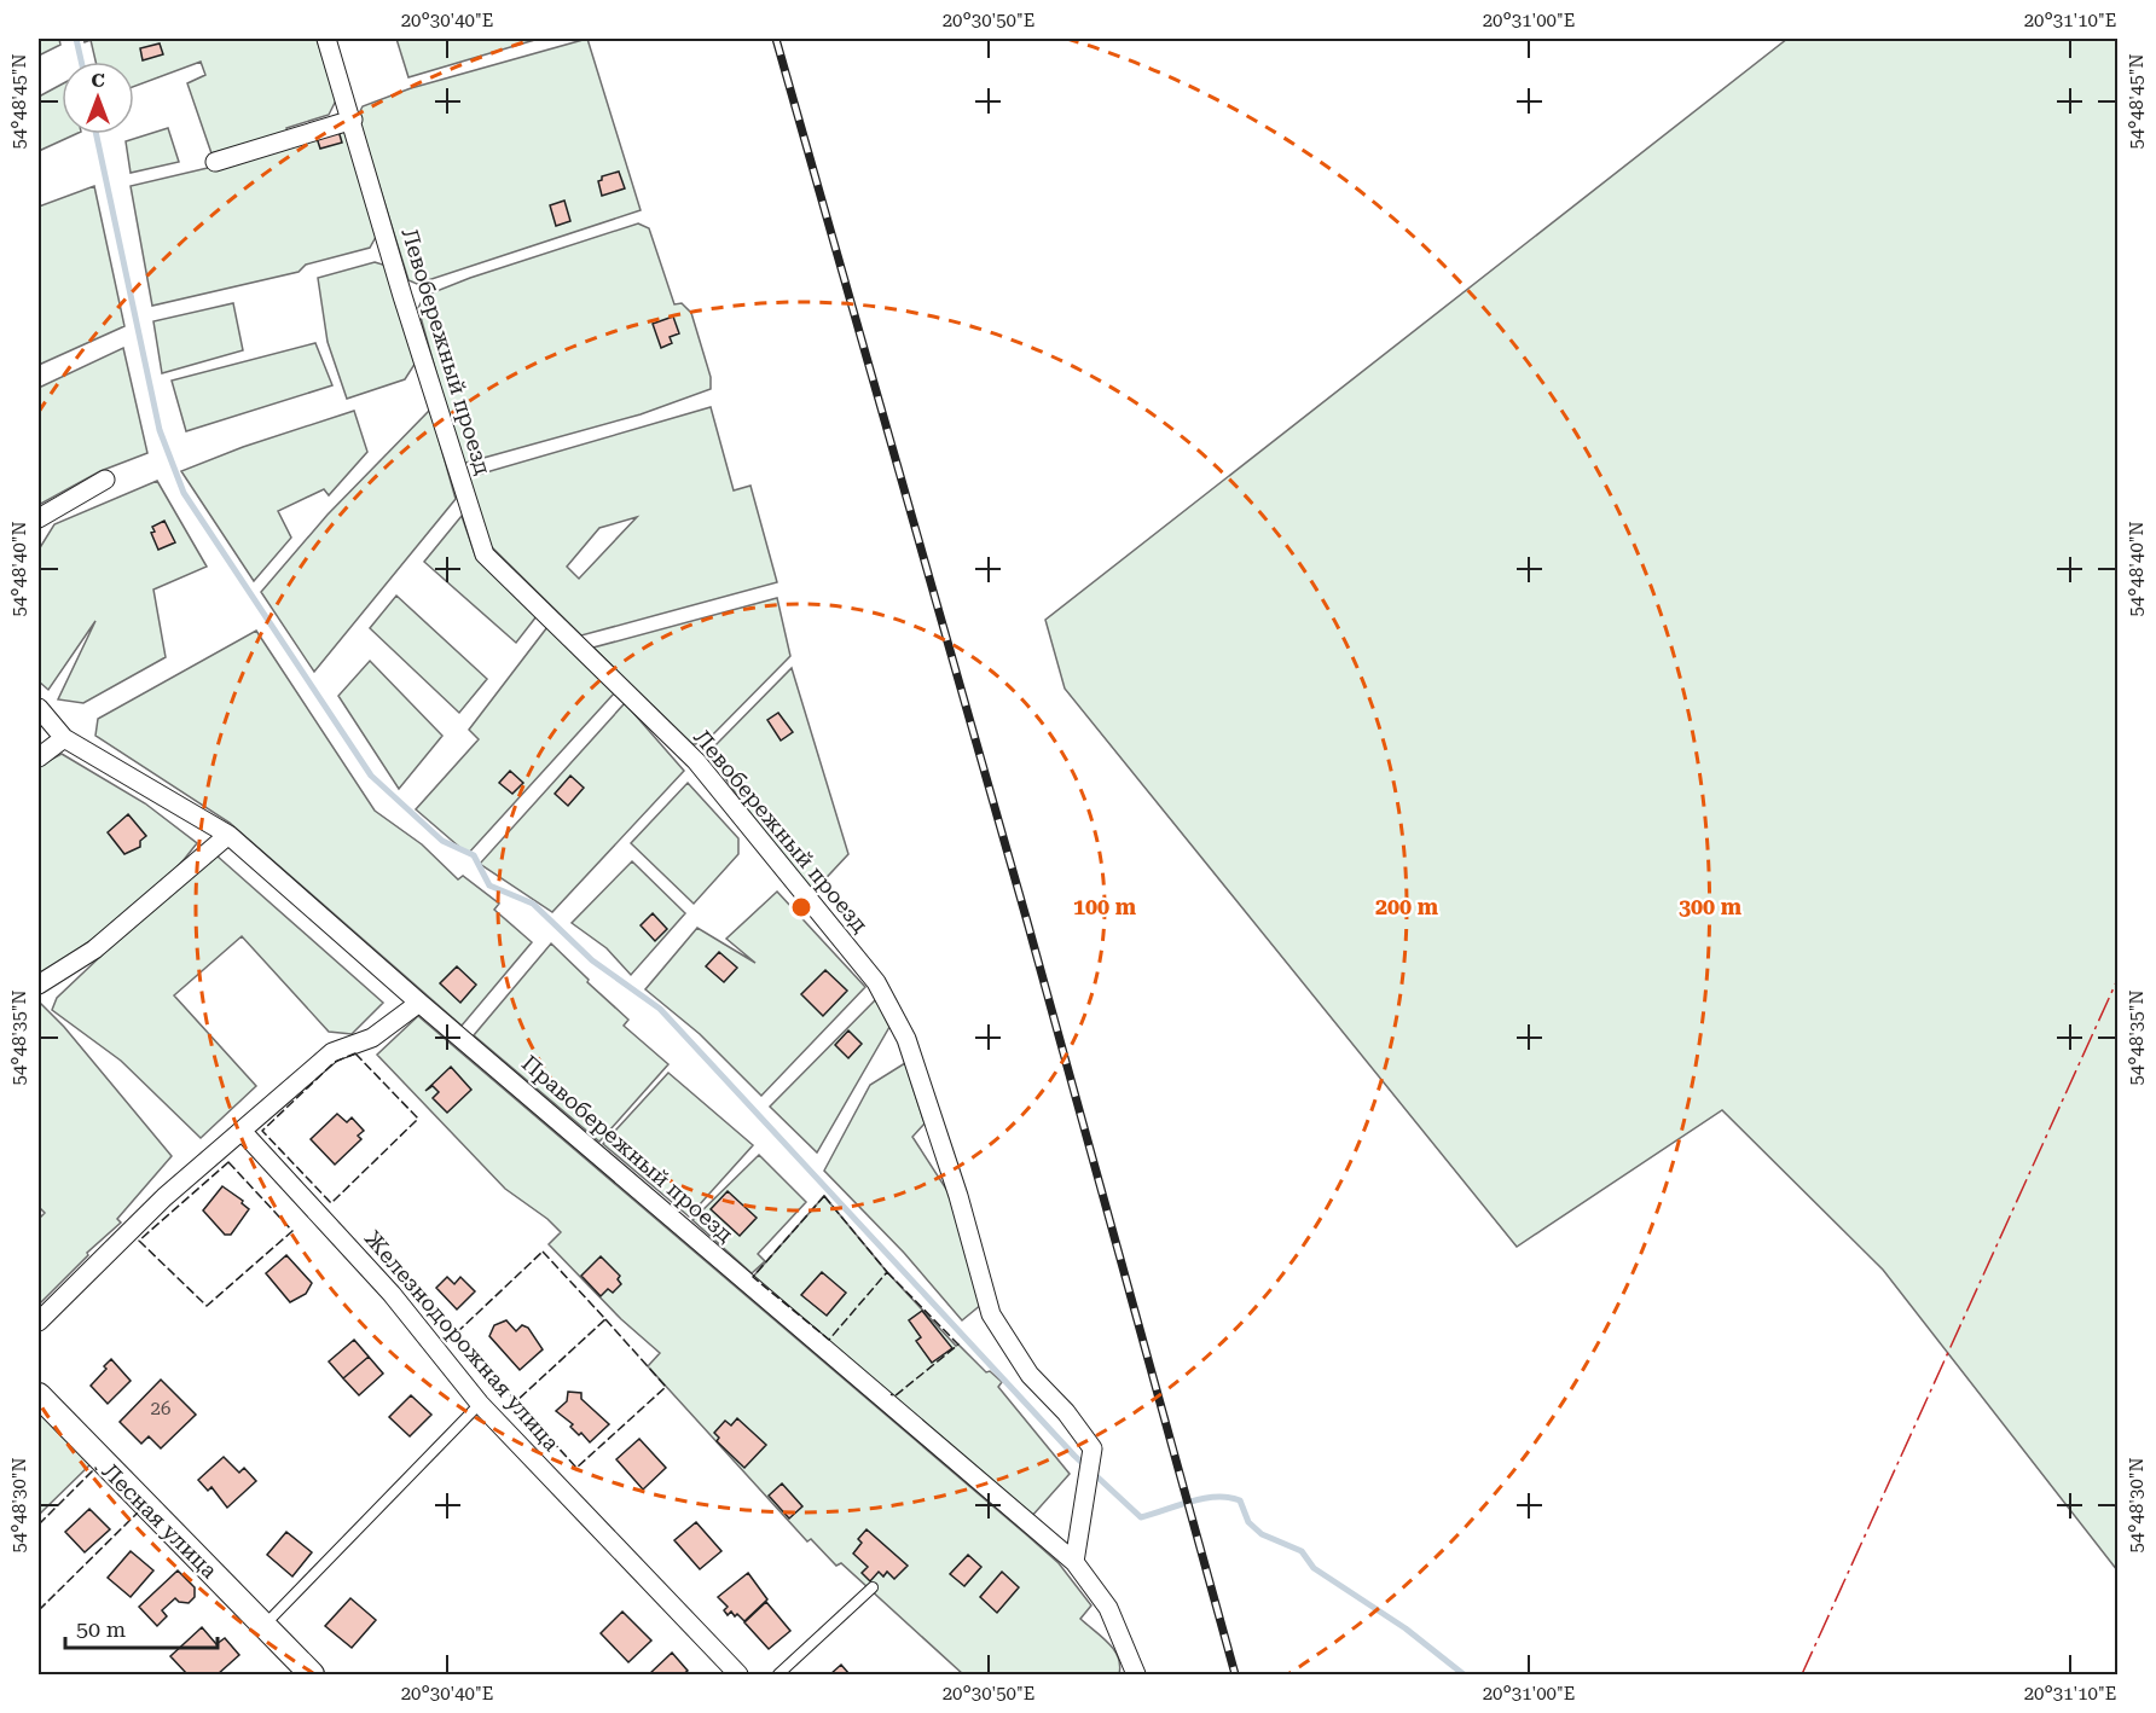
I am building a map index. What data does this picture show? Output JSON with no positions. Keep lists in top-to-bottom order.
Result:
{
  "streets": {
    "street": [
      "Левобережный проезд",
      "Правобережный проезд",
      "Железнодорожная улица",
      "Лесная улица"
    ]
  },
  "crossings": [
    ["Левобережный проезд", "Правобережный проезд"]
  ],
  "house_numbers": ["26"],
  "scale_bar": "50 m",
  "north": "top",
  "coordinates": [
    "20°30'40\"E",
    "20°30'50\"E",
    "20°31'00\"E",
    "20°31'10\"E",
    "54°48'45\"N",
    "54°48'40\"N",
    "54°48'35\"N",
    "54°48'30\"N"
  ],
  "rings": ["100 m", "200 m", "300 m"]
}
